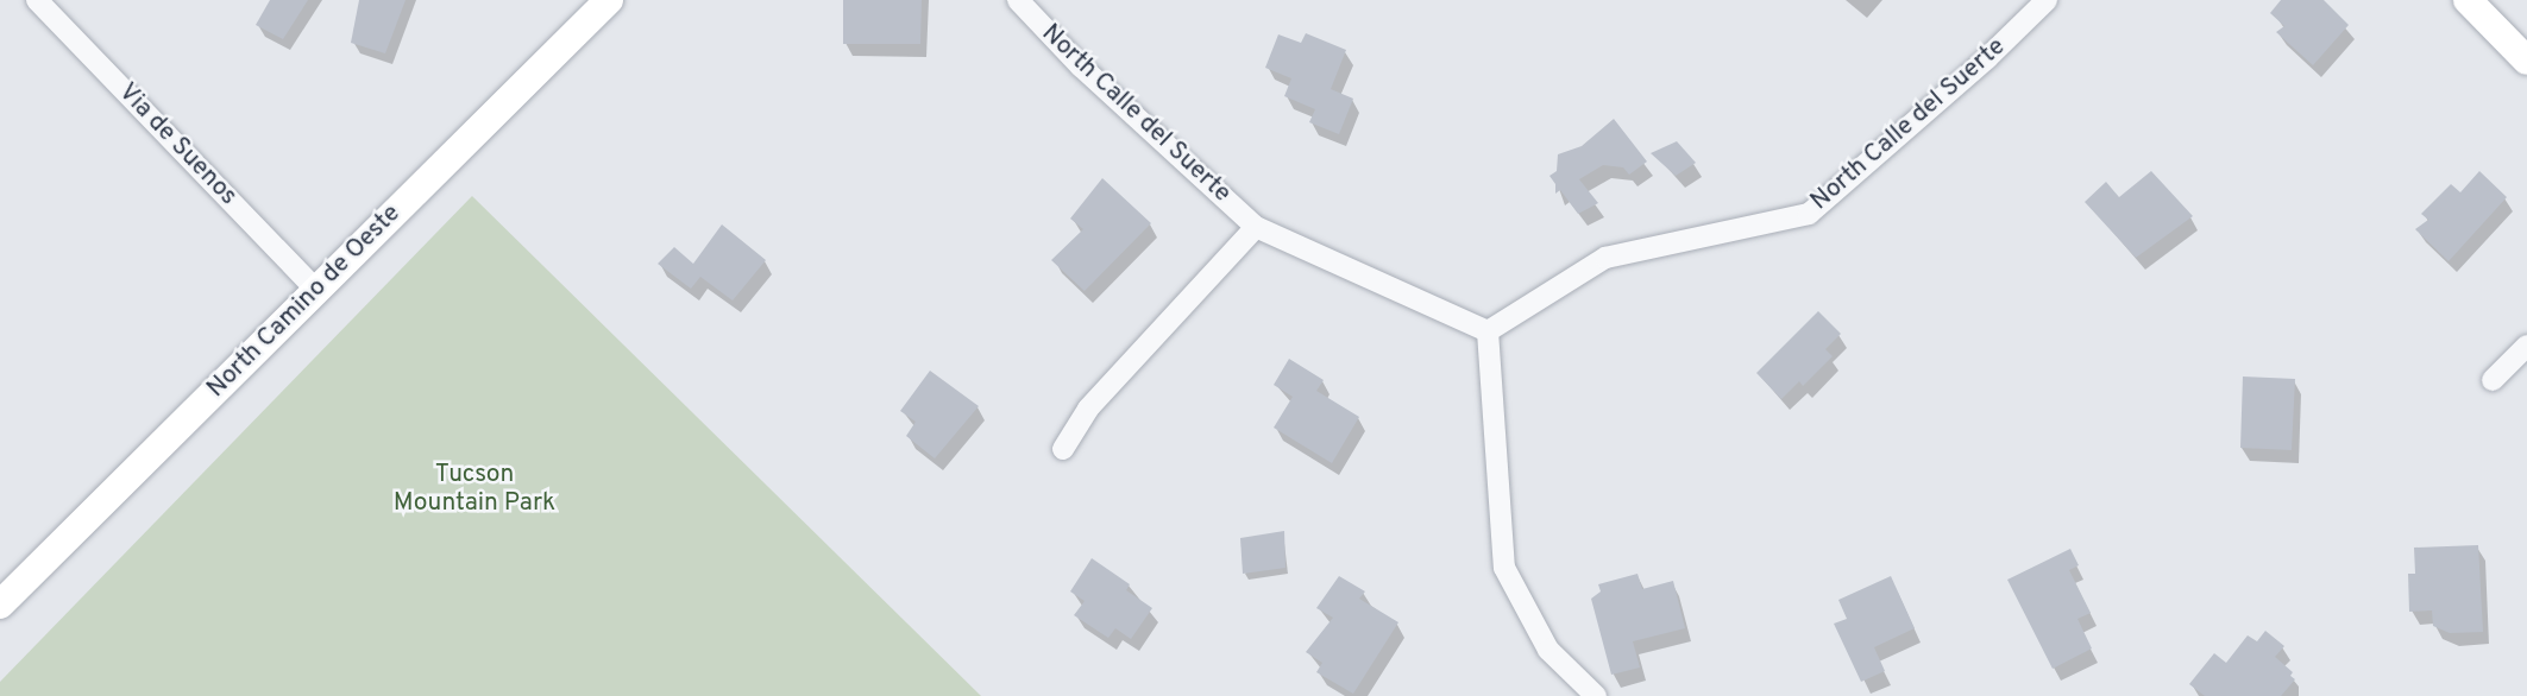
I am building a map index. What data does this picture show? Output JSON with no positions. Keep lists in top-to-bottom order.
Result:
{
  "streets": {
    "street": ["North Calle del Suerte", "Via de Suenos", "North Camino de Oeste"]
  },
  "crossings": [
    ["Via de Suenos", "North Camino de Oeste"]
  ],
  "parks": ["Tucson Mountain Park"]
}
